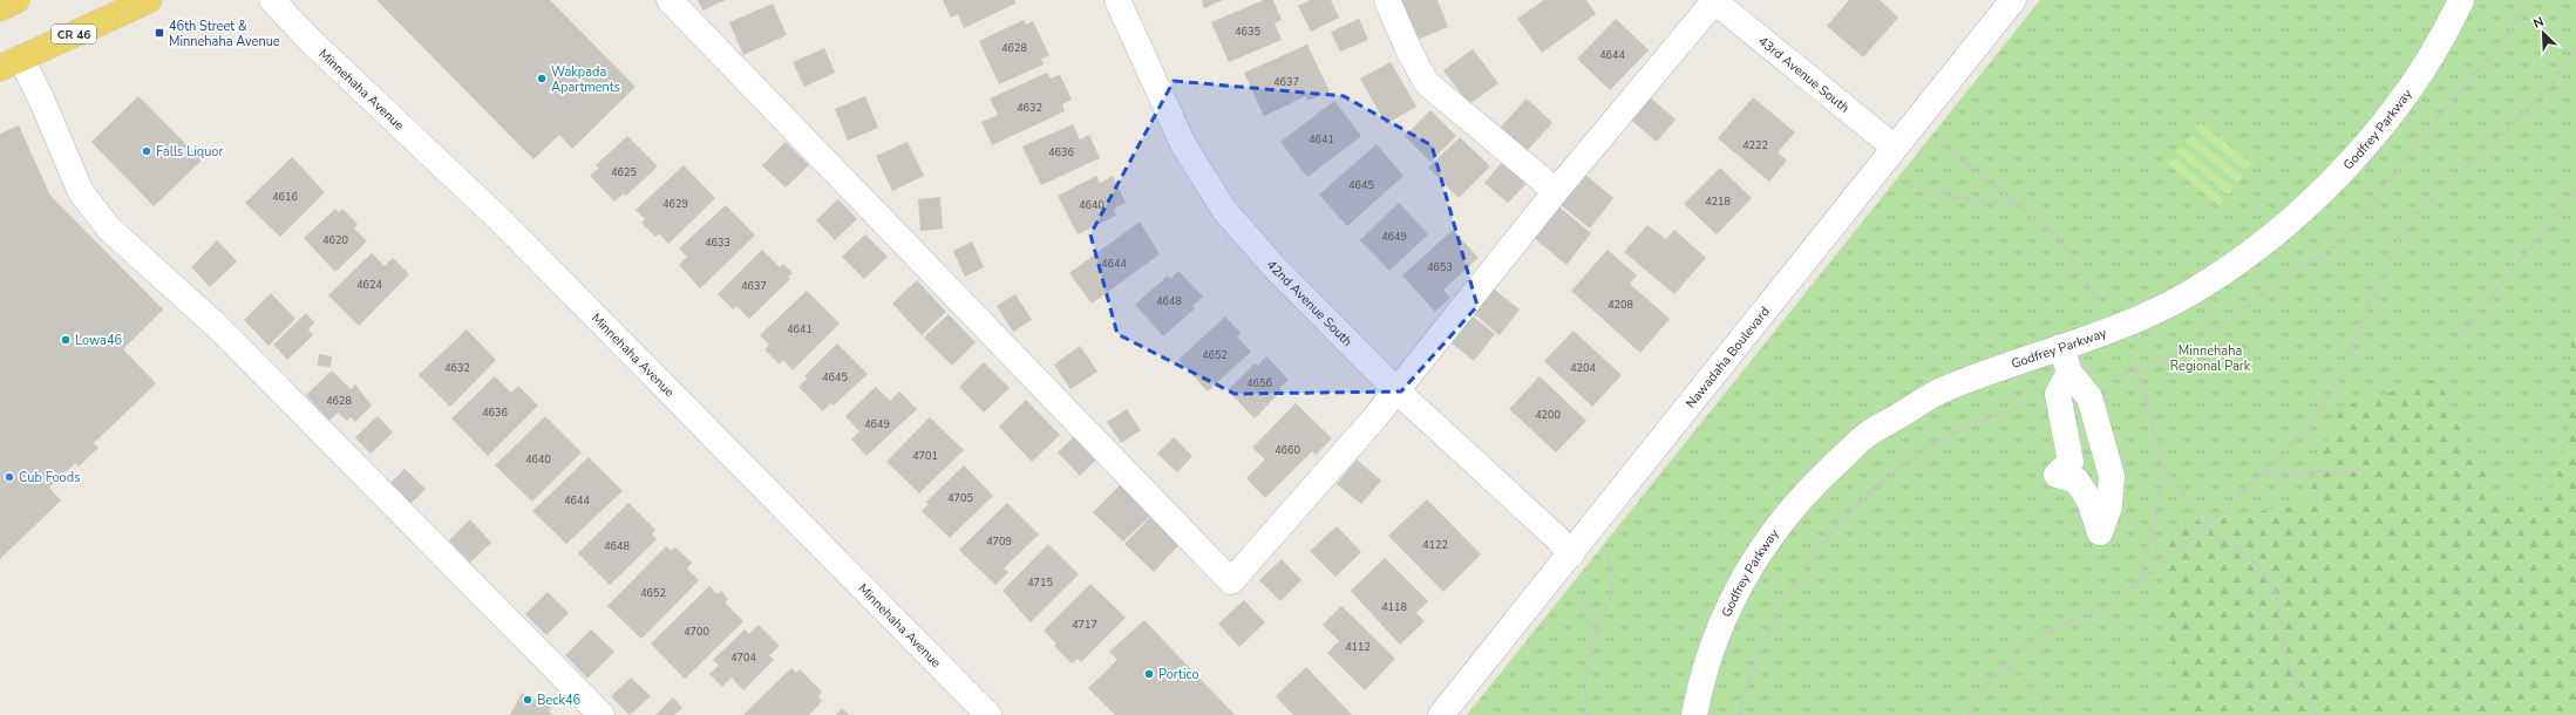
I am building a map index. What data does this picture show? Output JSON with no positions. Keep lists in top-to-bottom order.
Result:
{
  "streets": {
    "main road": ["CR 46"],
    "street": [
      "43rd Avenue South",
      "Minnehaha Avenue",
      "Godfrey Parkway",
      "42nd Avenue South",
      "Nawadaha Boulevard"
    ]
  },
  "crossings": [
    ["43rd Avenue South", "Nawadaha Boulevard"],
    ["42nd Avenue South", "Nawadaha Boulevard"]
  ],
  "parks": ["Minnehaha Regional Park"],
  "places": {
    "transit": ["46th Street & Minnehaha Avenue"],
    "other": [
      "Wakpada Apartments",
      "Falls Liquor",
      "Lowa46",
      "Cub Foods",
      "Portico",
      "Beck46"
    ]
  },
  "house_numbers": [
    "4635",
    "4628",
    "4644",
    "4637",
    "4632",
    "4641",
    "4222",
    "4636",
    "4625",
    "4645",
    "4616",
    "4218",
    "4629",
    "4640",
    "4649",
    "4620",
    "4633",
    "4644",
    "4653",
    "4624",
    "4637",
    "4648",
    "4208",
    "4641",
    "4652",
    "4632",
    "4204",
    "4645",
    "4656",
    "4628",
    "4636",
    "4200",
    "4649",
    "4660",
    "4701",
    "4640",
    "4705",
    "4644",
    "4709",
    "4122",
    "4648",
    "4715",
    "4652",
    "4118",
    "4717",
    "4700",
    "4112",
    "4704"
  ],
  "north": "top left"
}
